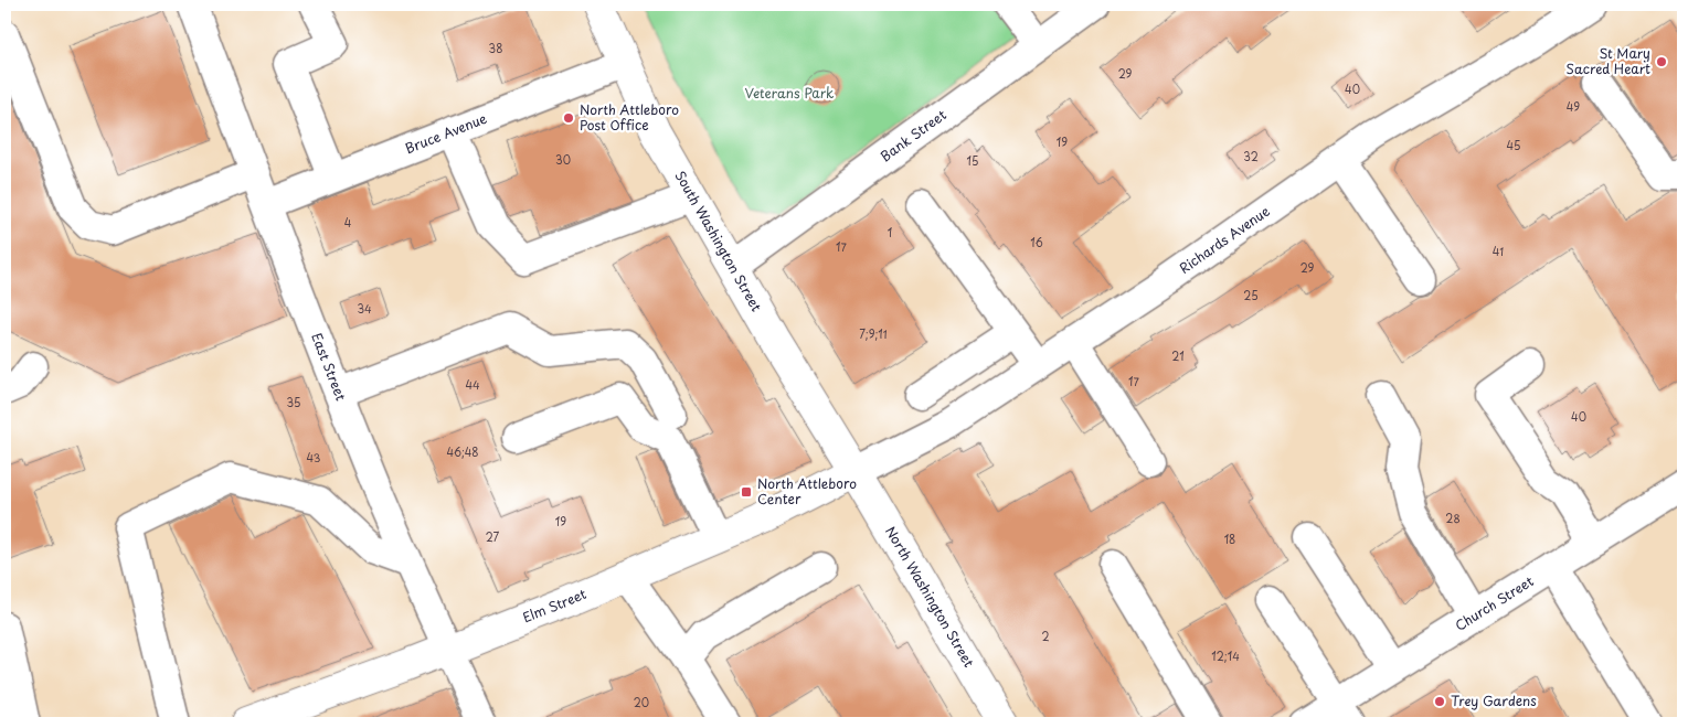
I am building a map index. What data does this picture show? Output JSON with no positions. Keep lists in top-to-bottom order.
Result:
{
  "streets": {
    "main road": ["South Washington Street", "North Washington Street", "Elm Street"],
    "street": [
      "Bruce Avenue",
      "Bank Street",
      "Richards Avenue",
      "East Street",
      "Church Street"
    ]
  },
  "crossings": [
    ["Bruce Avenue", "South Washington Street"],
    ["Bruce Avenue", "East Street"],
    ["Bank Street", "South Washington Street"],
    ["Richards Avenue", "South Washington Street"],
    ["Richards Avenue", "North Washington Street"],
    ["Richards Avenue", "Elm Street"],
    ["South Washington Street", "North Washington Street"],
    ["South Washington Street", "Elm Street"],
    ["East Street", "Elm Street"],
    ["North Washington Street", "Elm Street"]
  ],
  "parks": ["Veterans Park"],
  "places": {
    "other": ["St Mary Sacred Heart", "North Attleboro Post Office", "Trey Gardens"],
    "transit": ["North Attleboro Center"]
  },
  "house_numbers": [
    "38",
    "29",
    "40",
    "49",
    "19",
    "45",
    "32",
    "30",
    "15",
    "4",
    "1",
    "16",
    "17",
    "41",
    "29",
    "25",
    "34",
    "7;9;11",
    "21",
    "17",
    "44",
    "35",
    "40",
    "46;48",
    "43",
    "28",
    "19",
    "27",
    "18",
    "2",
    "12;14",
    "20"
  ]
}
